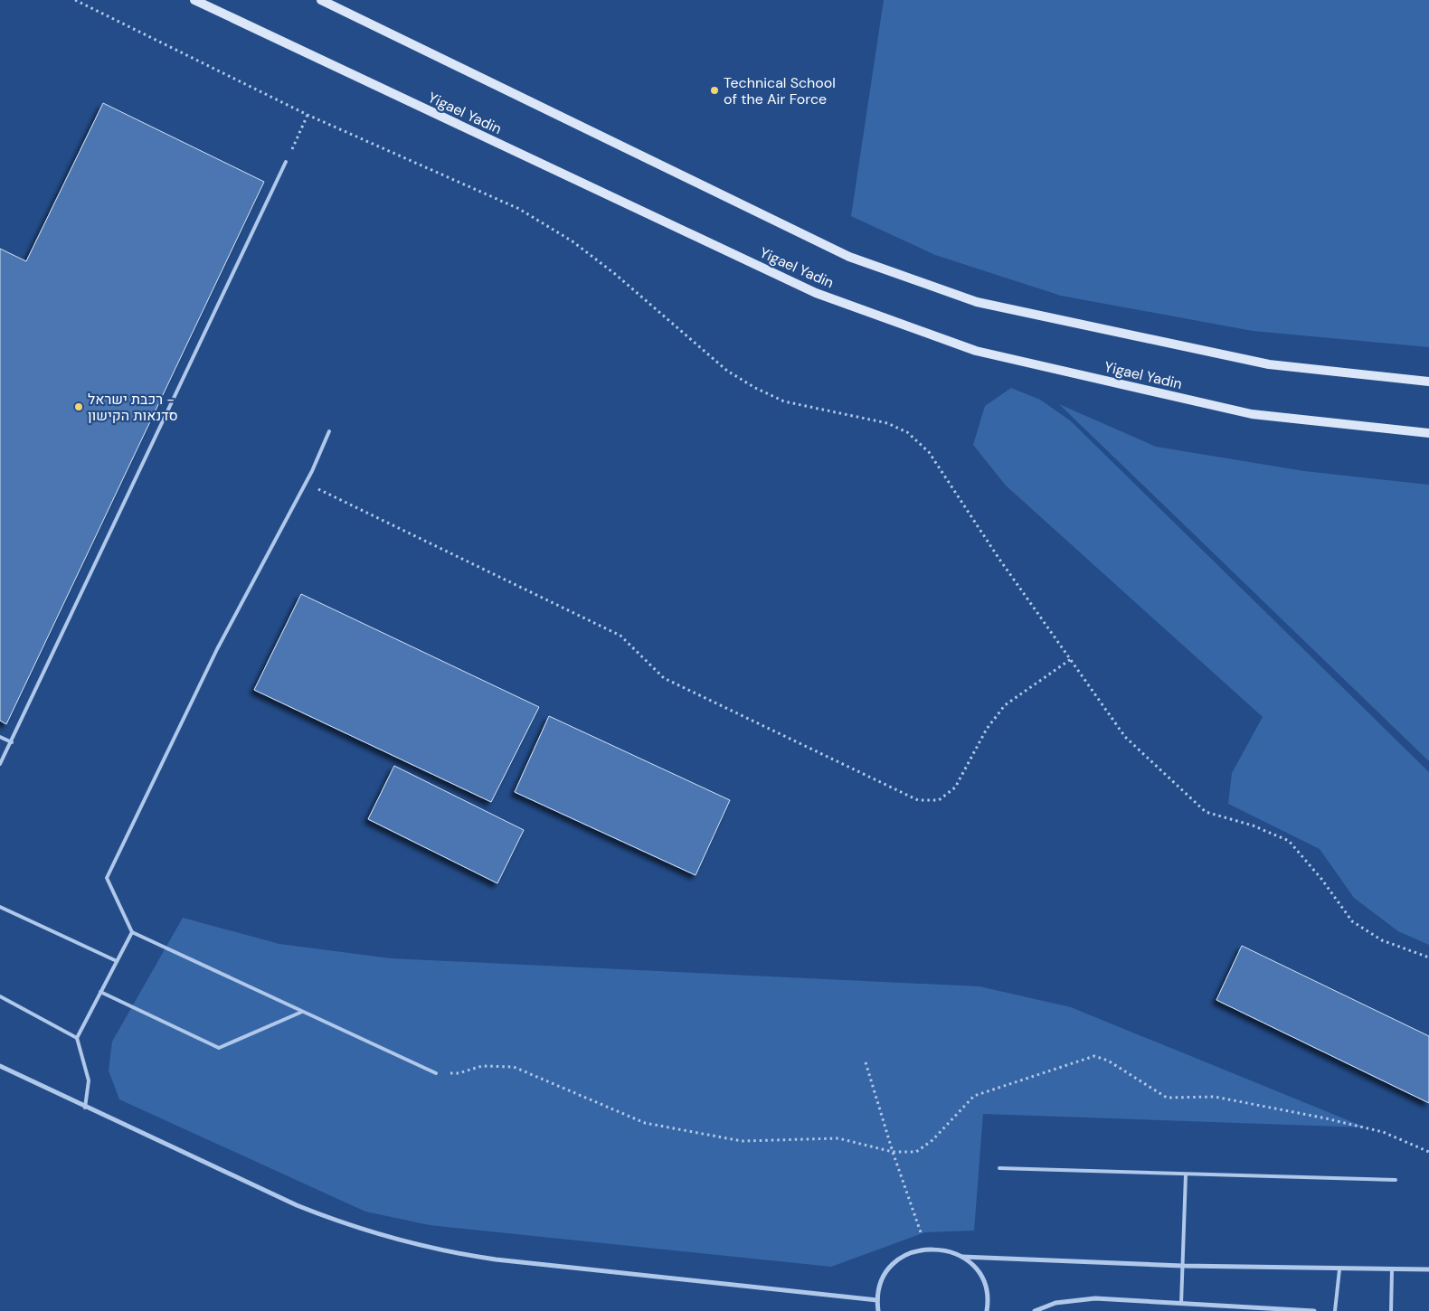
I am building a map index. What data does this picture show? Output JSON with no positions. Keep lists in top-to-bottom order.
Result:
{
  "streets": {
    "main road": ["Yigael Yadin"]
  },
  "places": ["Technical School of the Air Force", "רכבת ישראל - סדנאות הקישון"]
}
